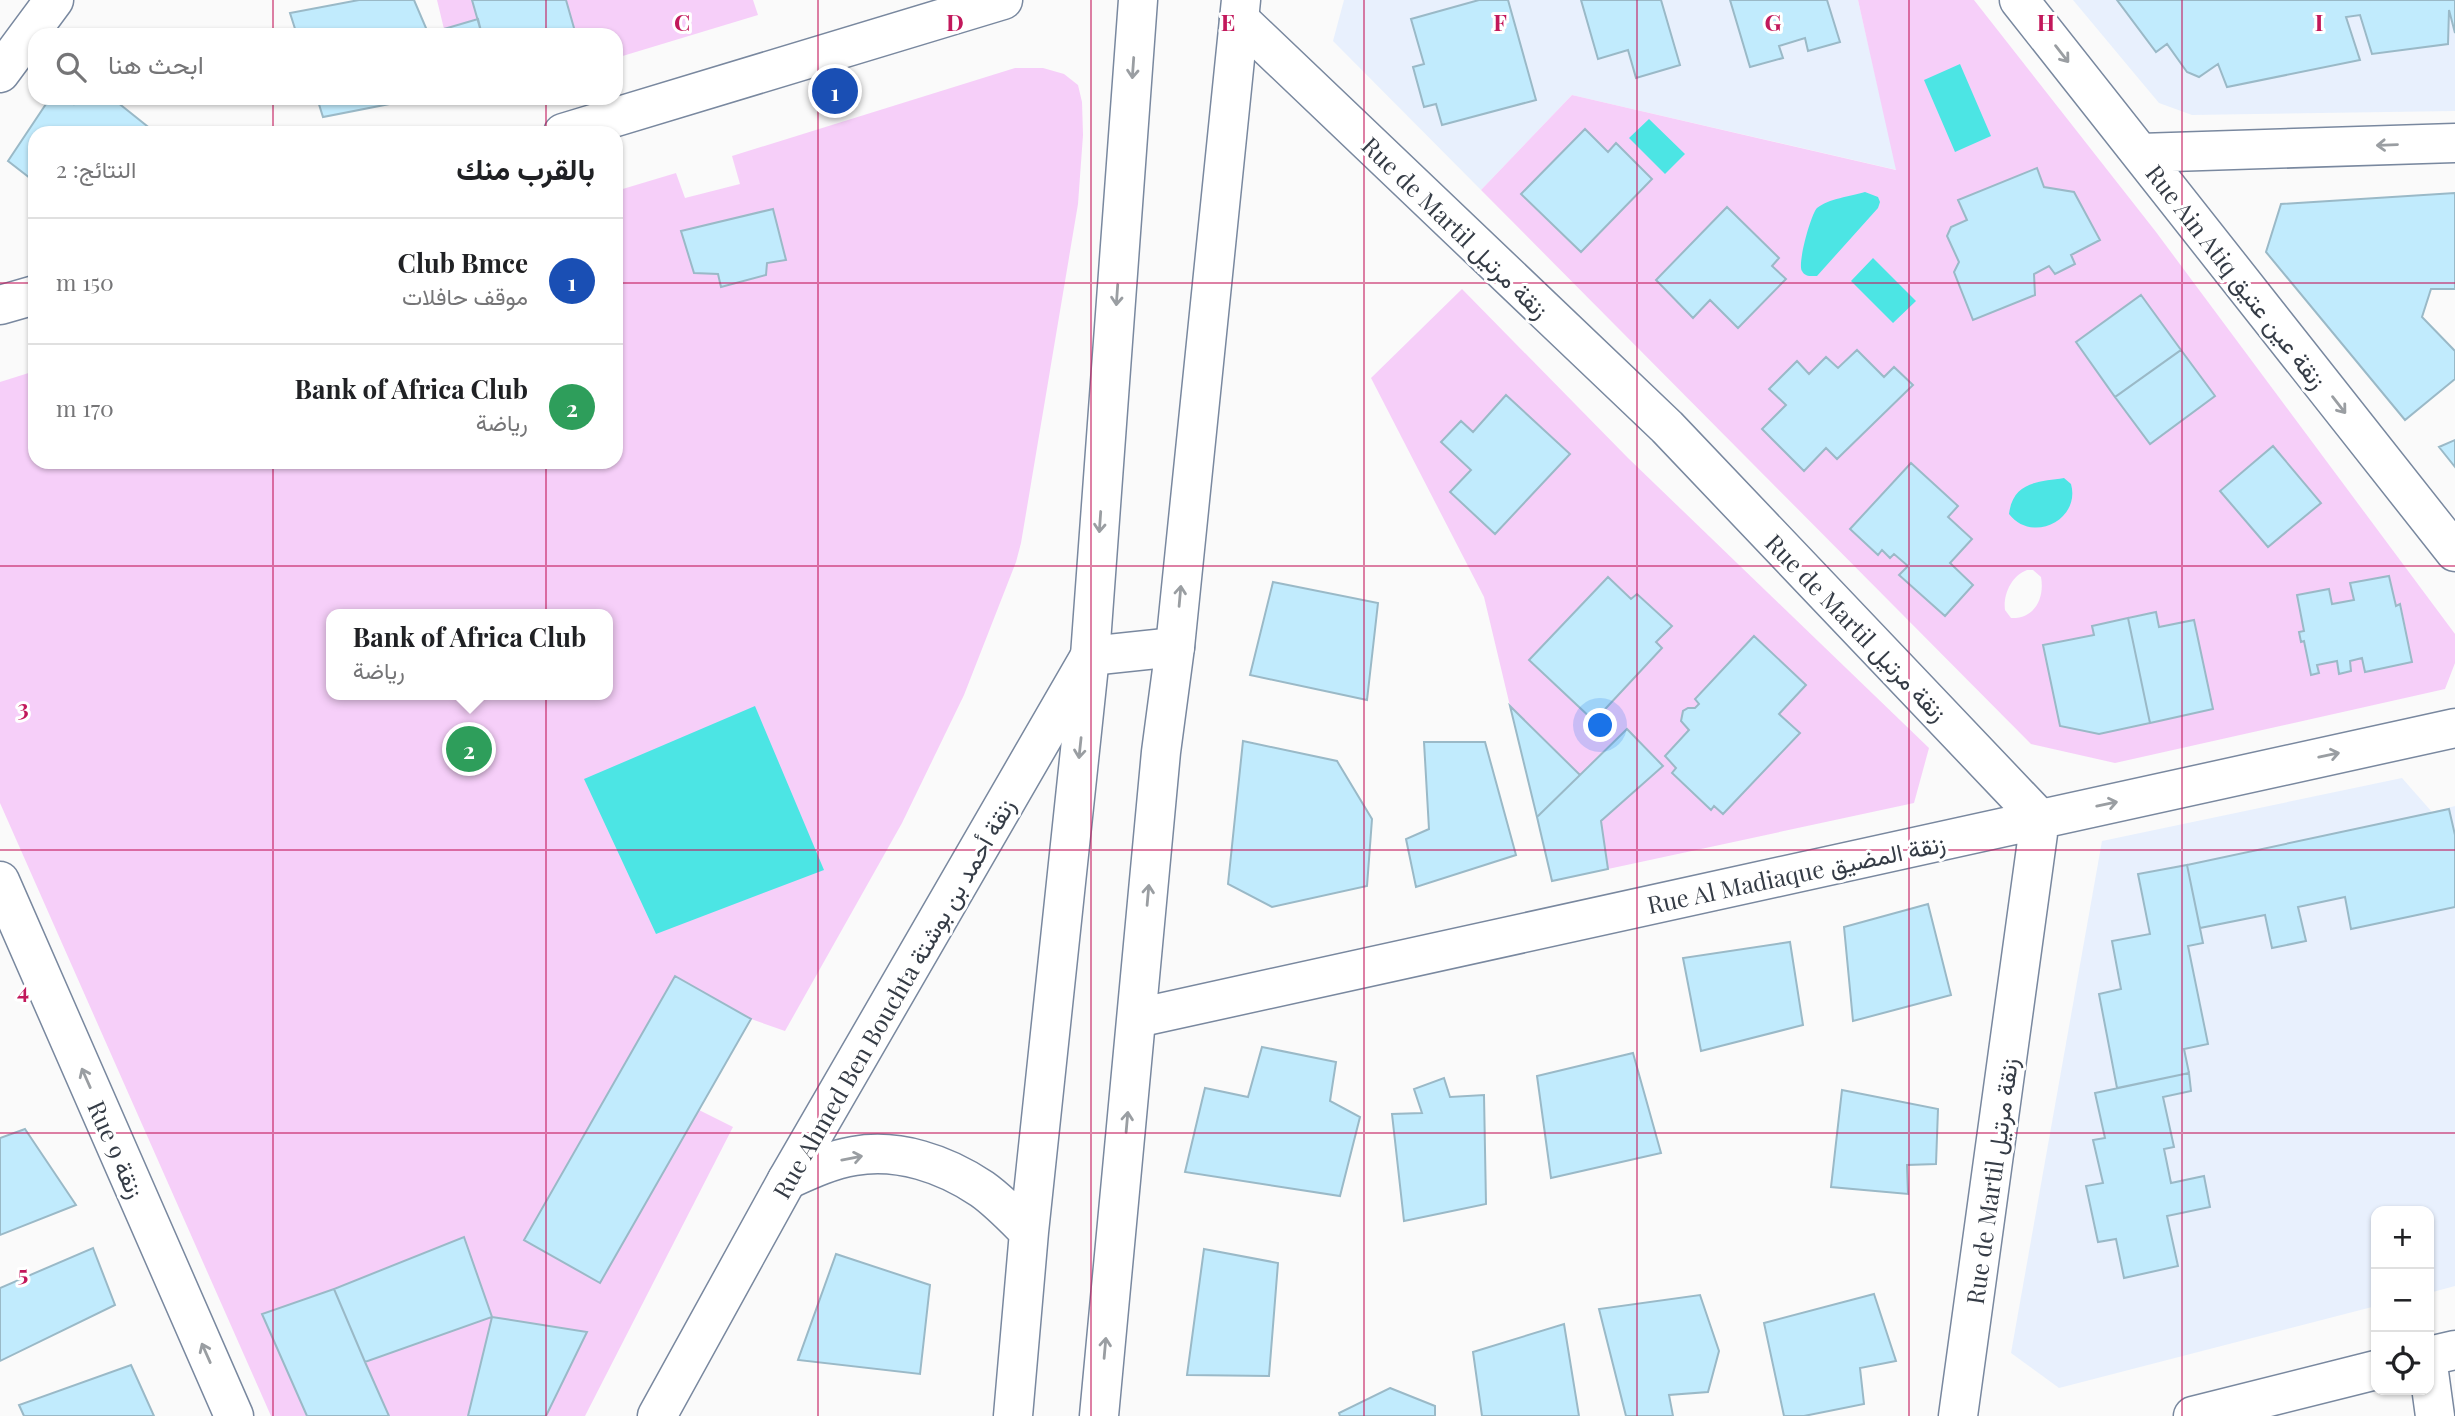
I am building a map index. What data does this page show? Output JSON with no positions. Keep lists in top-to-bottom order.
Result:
{
  "streets": {
    "street": [
      "Rue de Martil زنقة مرتيل",
      "Rue Ain Atiq زنقة عين عتيق",
      "Rue Al Madiaque زنقة المضيق",
      "Rue Ahmed Ben Bouchta زنقة أحمد بن بوشتة",
      "Rue 9 زنقة"
    ]
  },
  "crossings": [
    ["Rue de Martil زنقة مرتيل", "Rue Al Madiaque زنقة المضيق"]
  ],
  "one_way": ["Rue Ain Atiq زنقة عين عتيق", "Rue 9 زنقة"],
  "page": {
    "search": "ابحث هنا",
    "pins": ["1", "2"],
    "heading": ["بالقرب منك", "النتائج: 2"],
    "list": [
      {
        "mark": "1",
        "name": "Club Bmce",
        "note": "موقف حافلات",
        "value": "150 m"
      },
      {
        "mark": "2",
        "name": "Bank of Africa Club",
        "note": "رياضة",
        "value": "170 m"
      }
    ],
    "popup": ["Bank of Africa Club", "رياضة"],
    "map_buttons": ["+", "−"]
  },
  "grid": {
    "columns": [
      "C",
      "D",
      "E",
      "F",
      "G",
      "H",
      "I"
    ],
    "rows": ["3", "4", "5"]
  }
}
